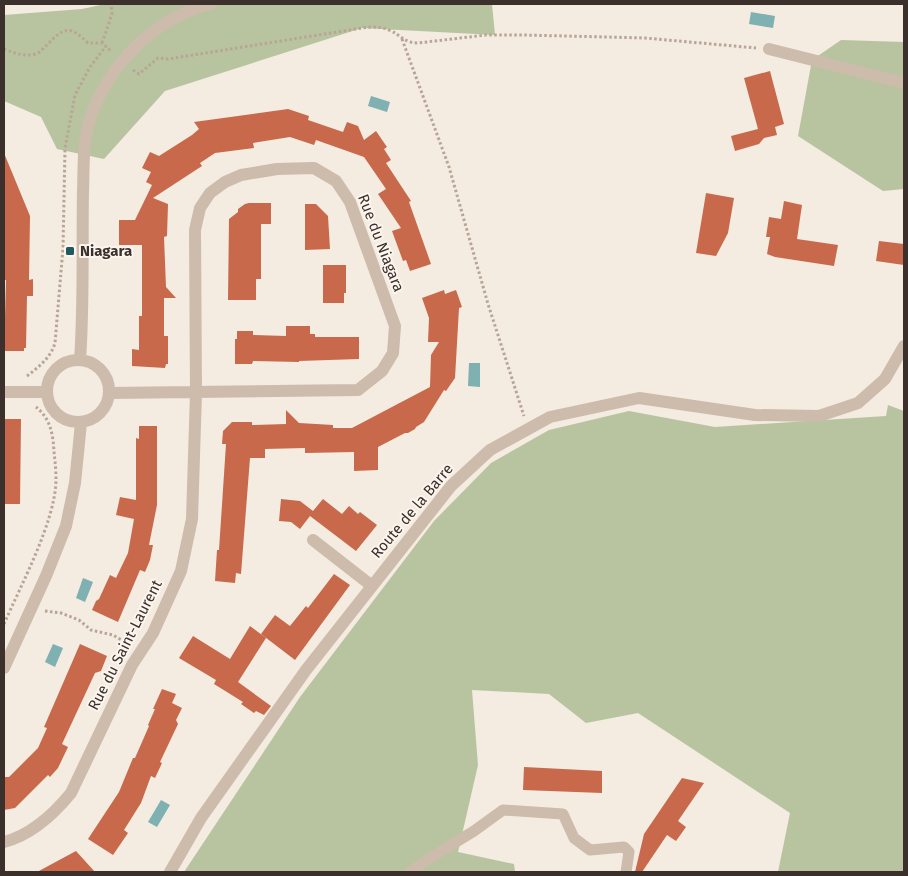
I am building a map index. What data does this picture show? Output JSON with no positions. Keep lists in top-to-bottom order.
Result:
{
  "streets": {
    "street": ["Rue du Niagara", "Route de la Barre", "Rue du Saint-Laurent"]
  },
  "crossings": [
    ["Rue du Niagara", "Rue du Saint-Laurent"]
  ],
  "places": {
    "transit": ["Niagara"]
  }
}
